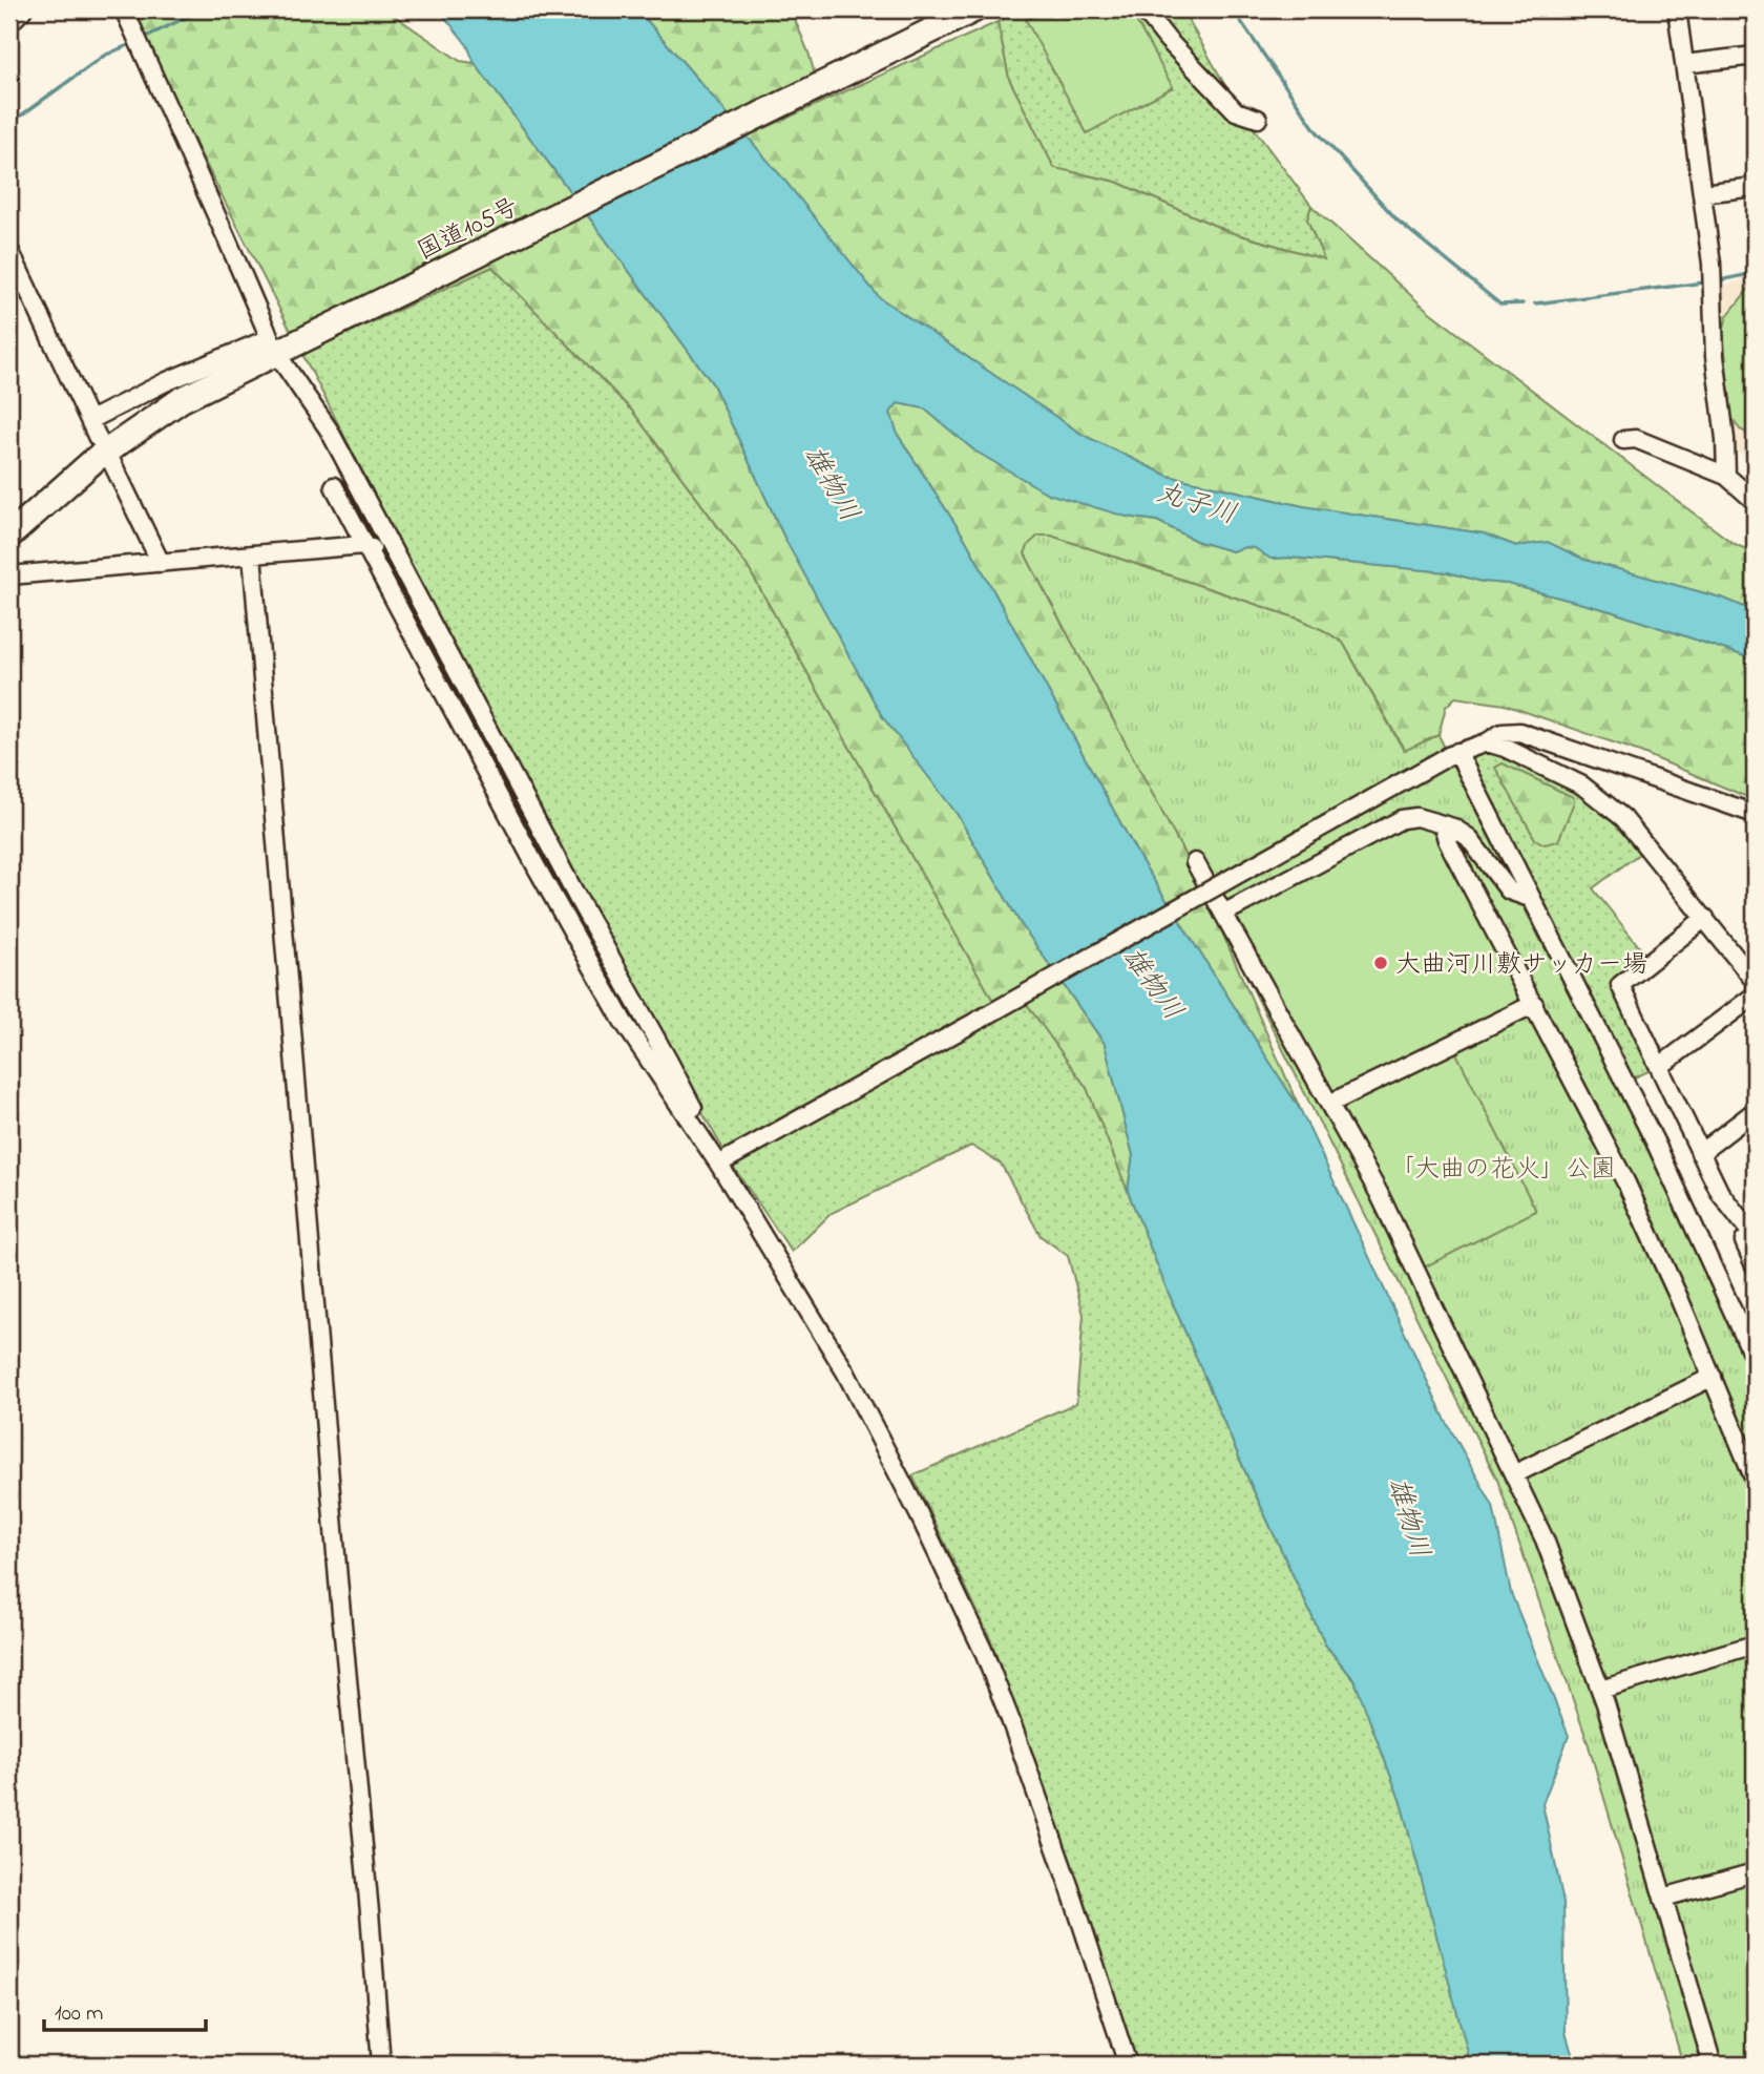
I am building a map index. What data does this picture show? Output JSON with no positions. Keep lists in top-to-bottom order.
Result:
{
  "streets": {
    "highway": ["国道105号"]
  },
  "water": ["雄物川", "丸子川"],
  "parks": ["「大曲の花火」公園"],
  "places": ["大曲河川敷サッカー場"],
  "scale_bar": "100 m"
}
